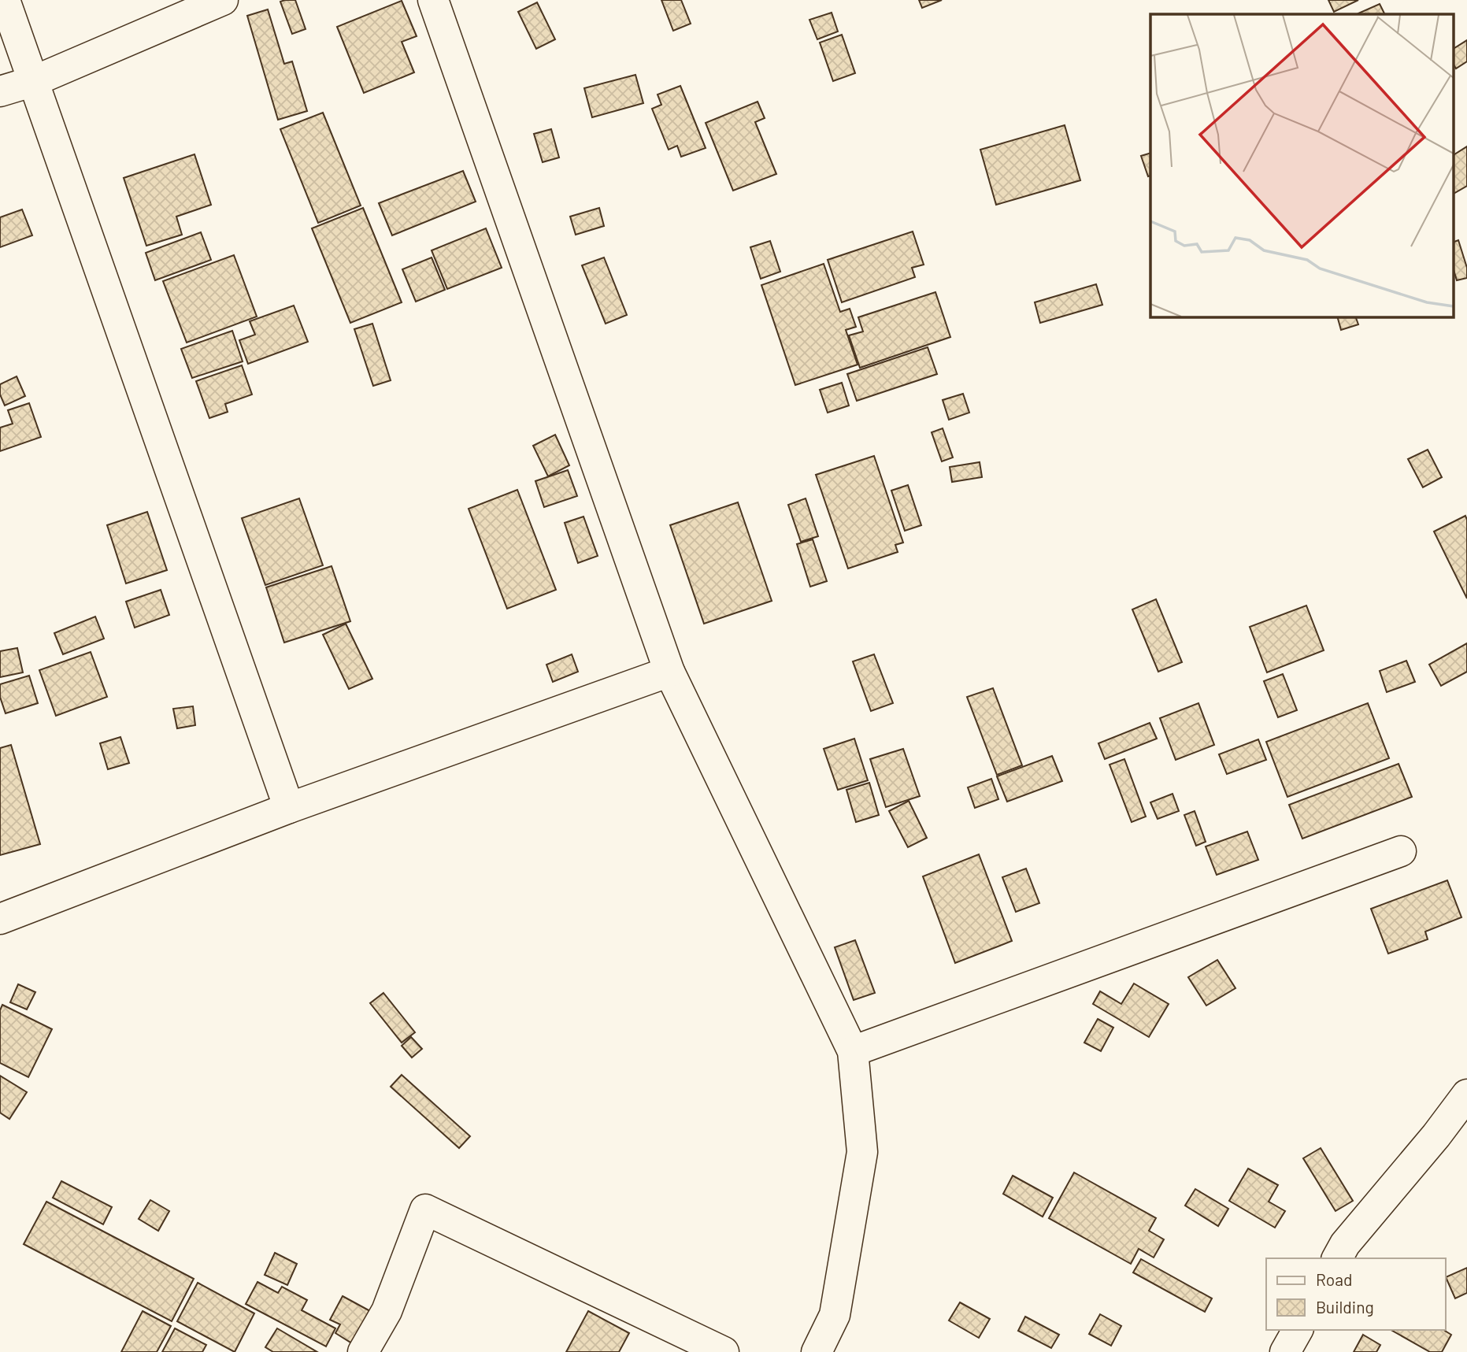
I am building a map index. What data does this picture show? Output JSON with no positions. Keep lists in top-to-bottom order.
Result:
{
  "legend": ["Road", "Building"]
}
